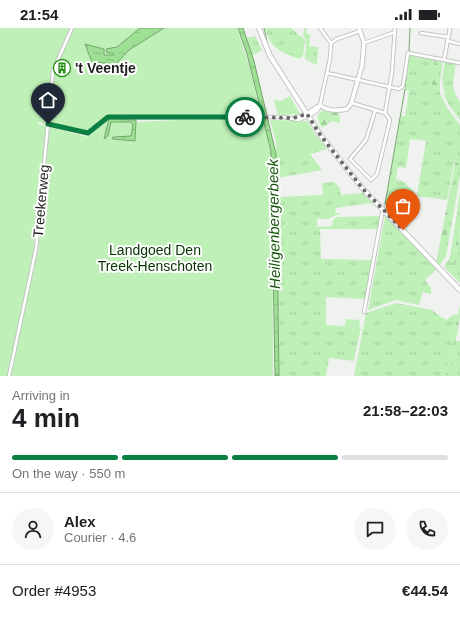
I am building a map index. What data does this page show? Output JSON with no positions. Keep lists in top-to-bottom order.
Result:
{
  "streets": {
    "street": ["Treekerweg"]
  },
  "water": ["Heiligenbergerbeek"],
  "parks": ["Landgoed Den Treek-Henschoten"],
  "places": {
    "building": ["'t Veentje"]
  },
  "page": {
    "status": "21:54",
    "heading": ["4 min", "Arriving in", "21:58–22:03"],
    "panel": [
      "Alex",
      "Courier · 4.6",
      "Order #4953",
      "€44.54"
    ],
    "bar": "On the way · 550 m"
  }
}
